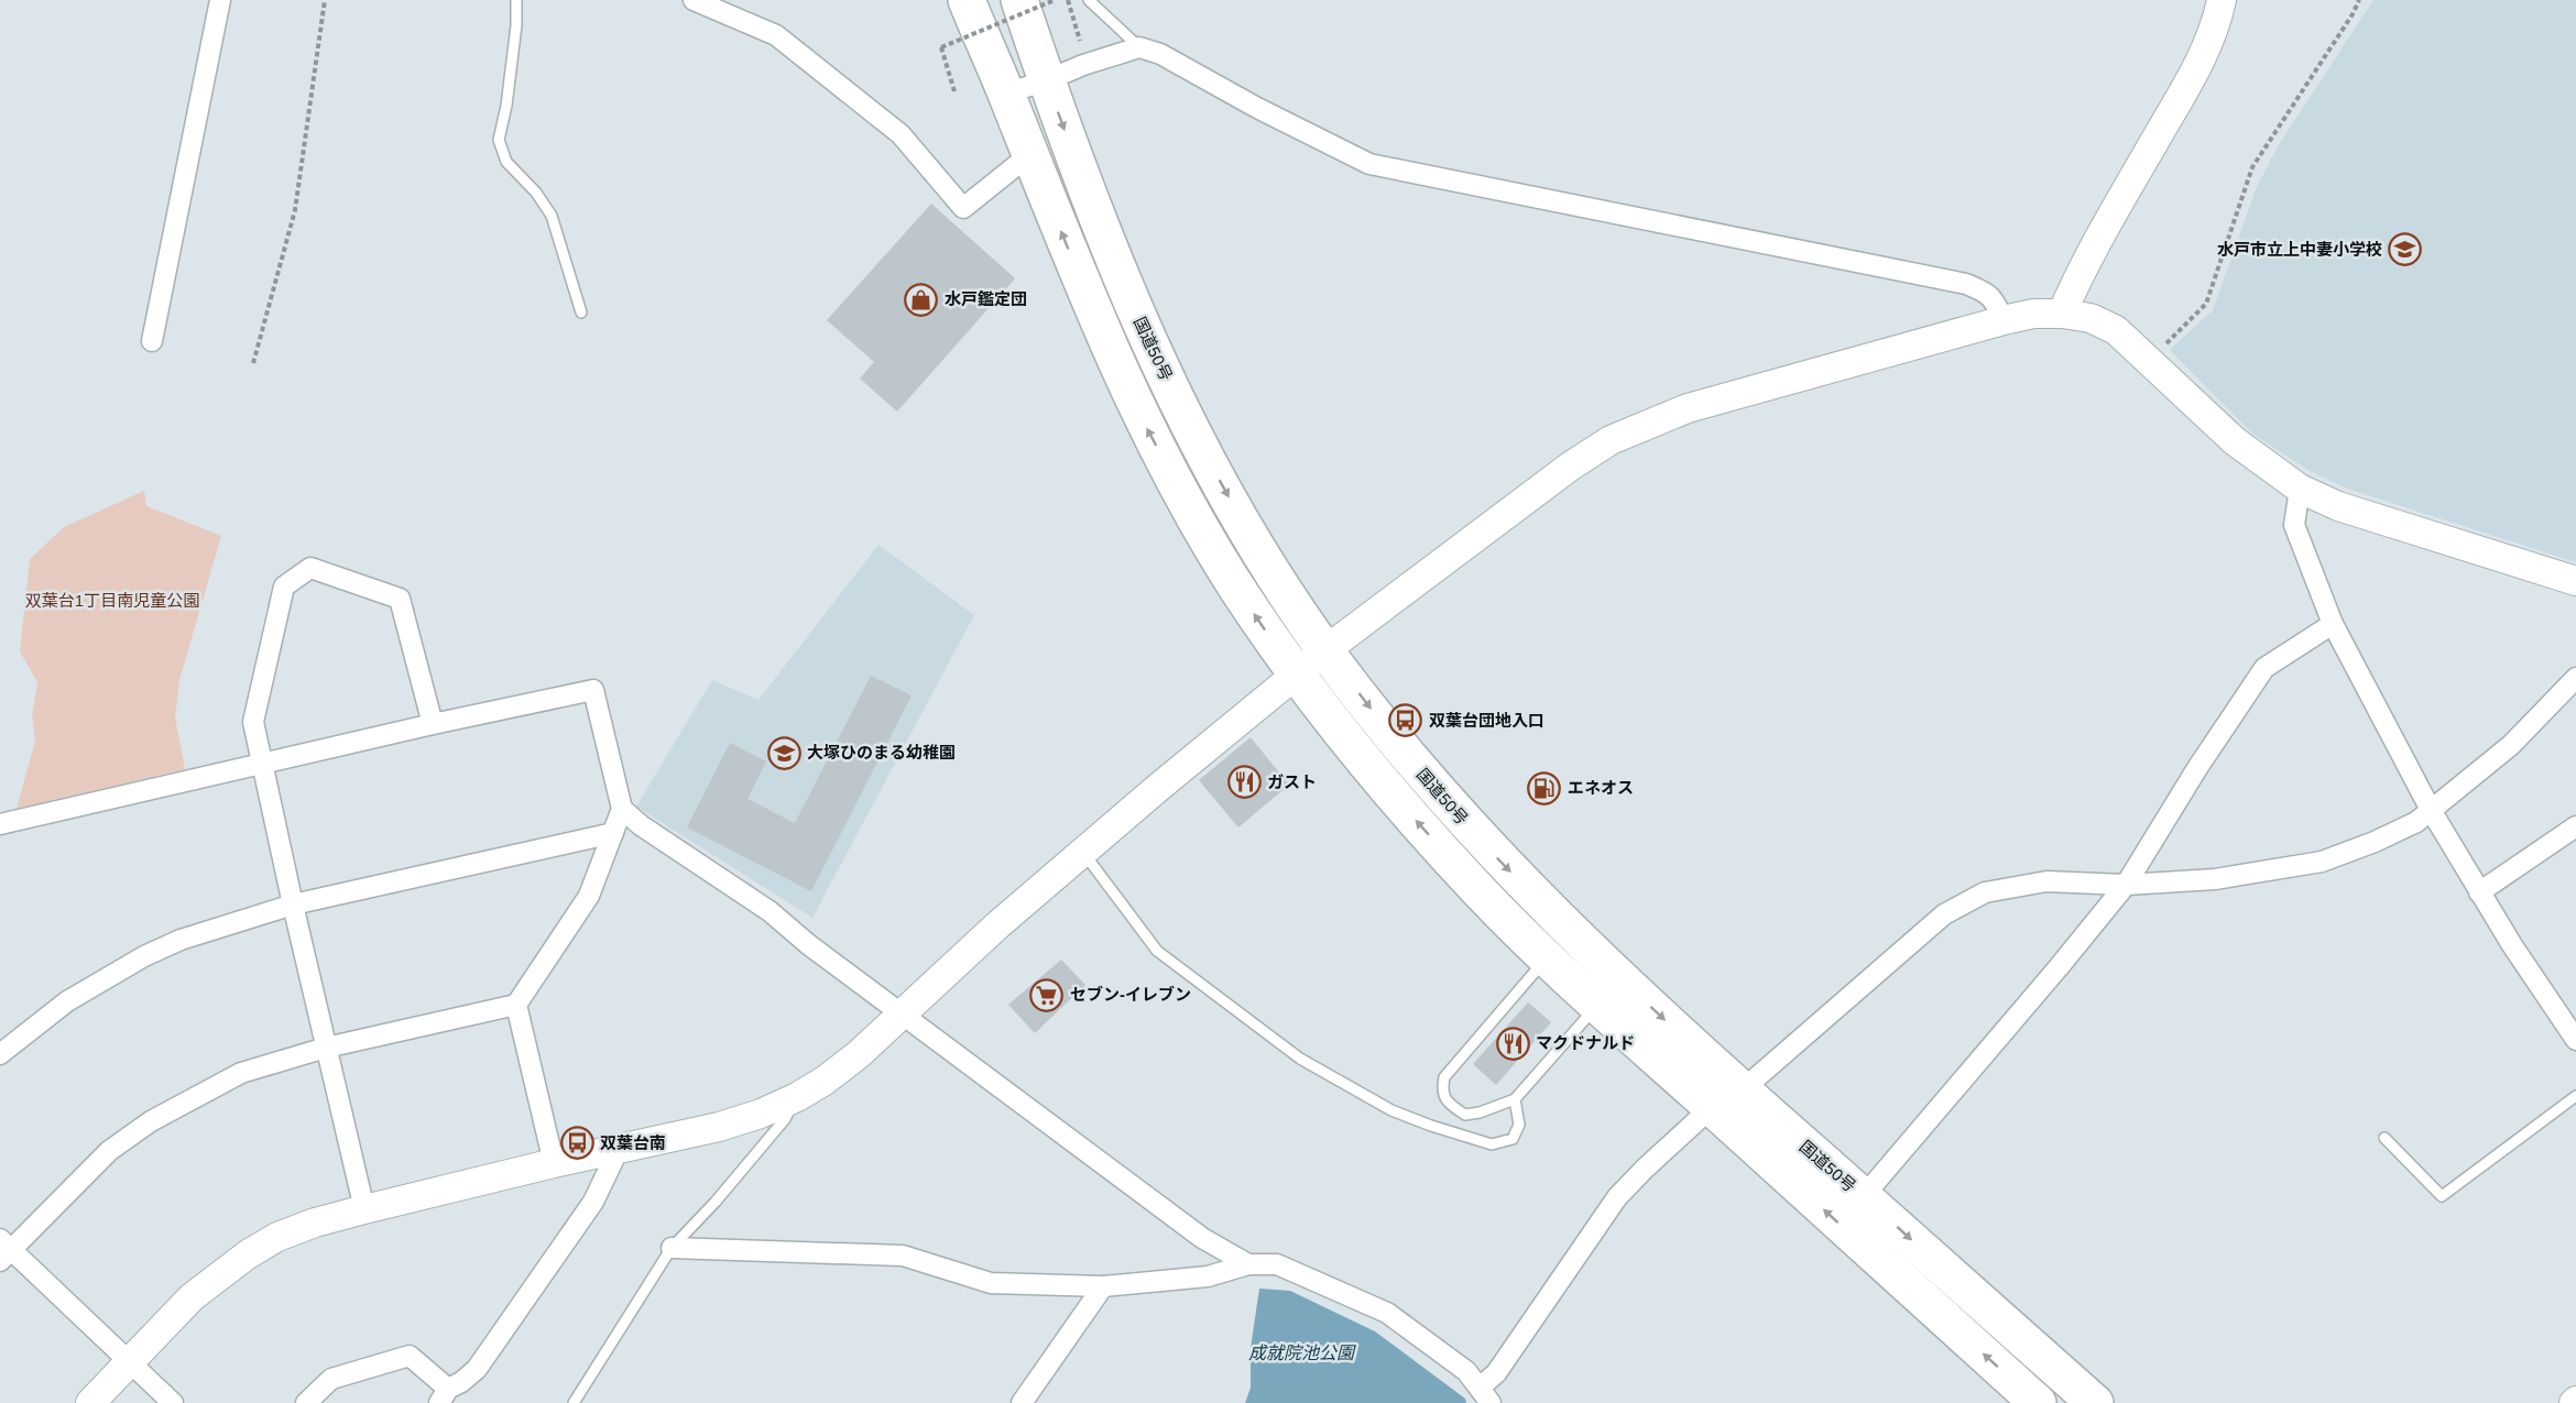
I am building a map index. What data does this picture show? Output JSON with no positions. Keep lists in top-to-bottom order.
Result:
{
  "streets": {
    "highway": ["国道50号"]
  },
  "water": ["成就院池公園"],
  "parks": ["双葉台1丁目南児童公園"],
  "places": {
    "school or university": ["水戸市立上中妻小学校", "大塚ひのまる幼稚園"],
    "shop": ["水戸鑑定団"],
    "bus stop": ["双葉台団地入口", "双葉台南"],
    "restaurant": ["ガスト", "マクドナルド"],
    "fuel station": ["エネオス"],
    "supermarket": ["セブン-イレブン"]
  }
}
